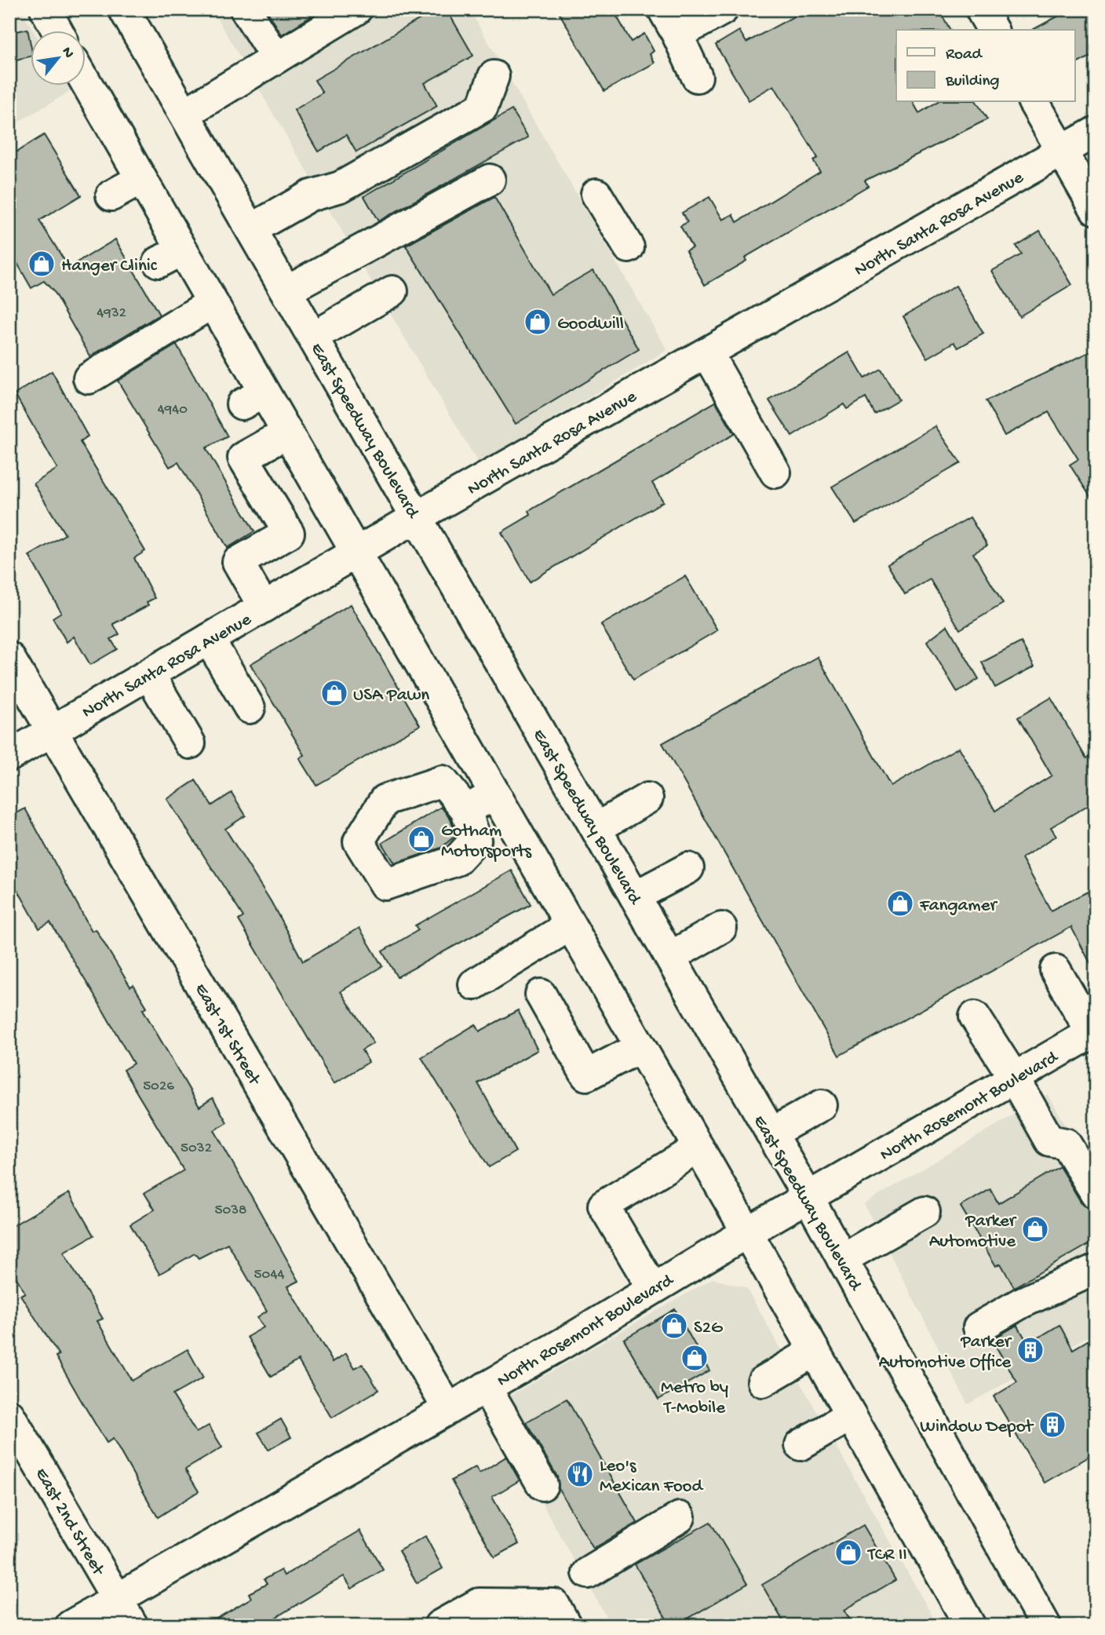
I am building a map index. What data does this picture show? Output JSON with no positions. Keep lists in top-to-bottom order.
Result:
{
  "streets": {
    "main road": [
      "North Santa Rosa Avenue",
      "East Speedway Boulevard",
      "East 1st Street",
      "North Rosemont Boulevard",
      "East 2nd Street"
    ]
  },
  "crossings": [
    ["North Santa Rosa Avenue", "East Speedway Boulevard"],
    ["North Santa Rosa Avenue", "East 1st Street"],
    ["East Speedway Boulevard", "North Rosemont Boulevard"],
    ["East 1st Street", "North Rosemont Boulevard"],
    ["North Rosemont Boulevard", "East 2nd Street"]
  ],
  "places": {
    "shop": [
      "Hanger Clinic",
      "Goodwill",
      "USA Pawn",
      "Gotham Motorsports",
      "Fangamer",
      "Parker Automotive",
      "S2G",
      "Metro by T-Mobile",
      "TCR II"
    ],
    "building": ["Parker Automotive Office", "Window Depot"],
    "restaurant": ["Leo's Mexican Food"]
  },
  "house_numbers": [
    "4932",
    "4940",
    "5026",
    "5032",
    "5038",
    "5044"
  ],
  "legend": ["Road", "Building"],
  "north": "top right"
}
